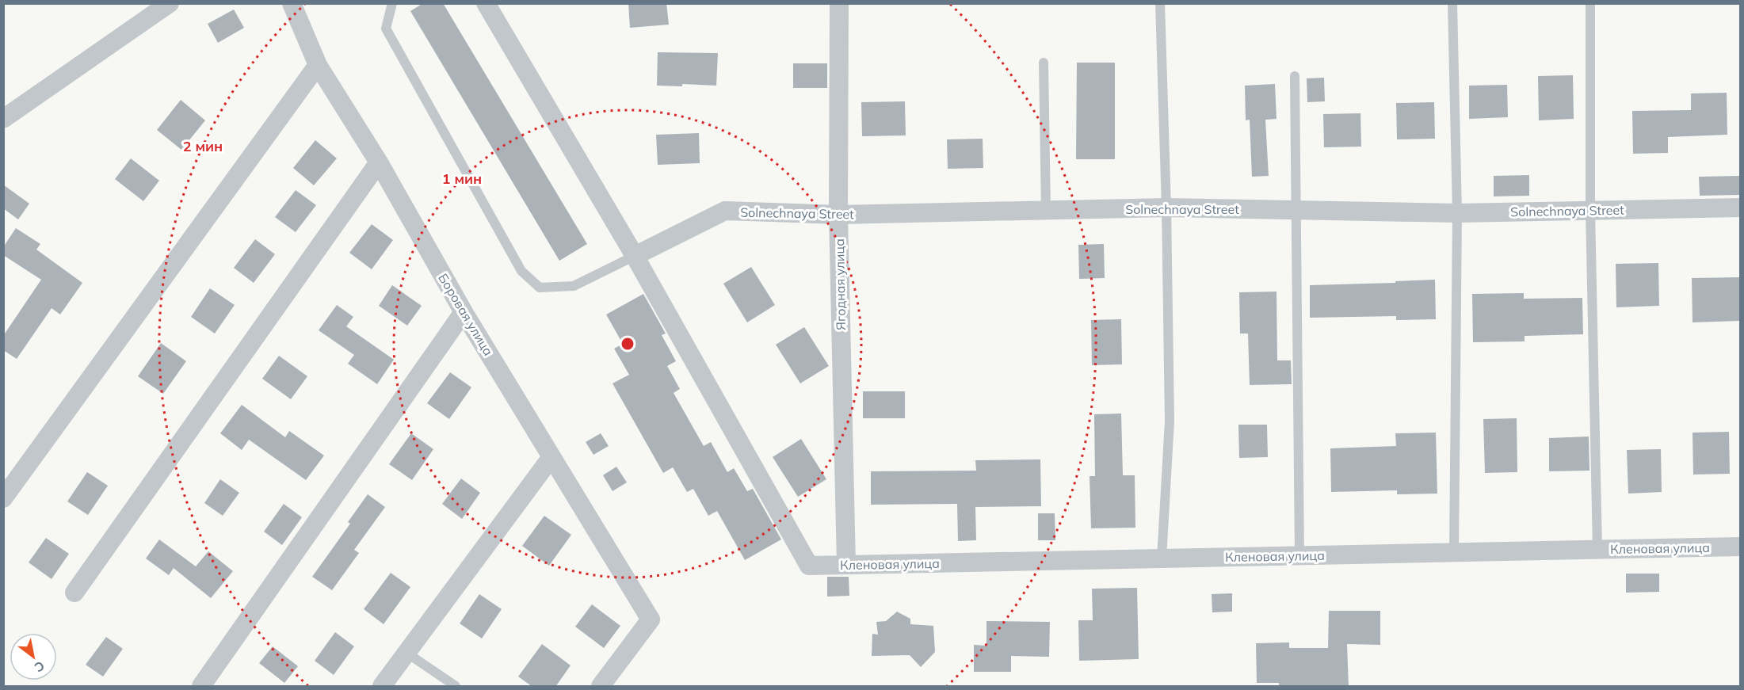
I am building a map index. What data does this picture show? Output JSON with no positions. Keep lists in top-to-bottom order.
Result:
{
  "streets": {
    "street": [
      "Solnechnaya Street",
      "Ягодная улица",
      "Боровая улица",
      "Кленовая улица"
    ]
  },
  "crossings": [
    ["Solnechnaya Street", "Ягодная улица"],
    ["Solnechnaya Street", "Кленовая улица"],
    ["Ягодная улица", "Кленовая улица"]
  ],
  "north": "bottom right",
  "rings": ["2 мин", "1 мин"]
}
